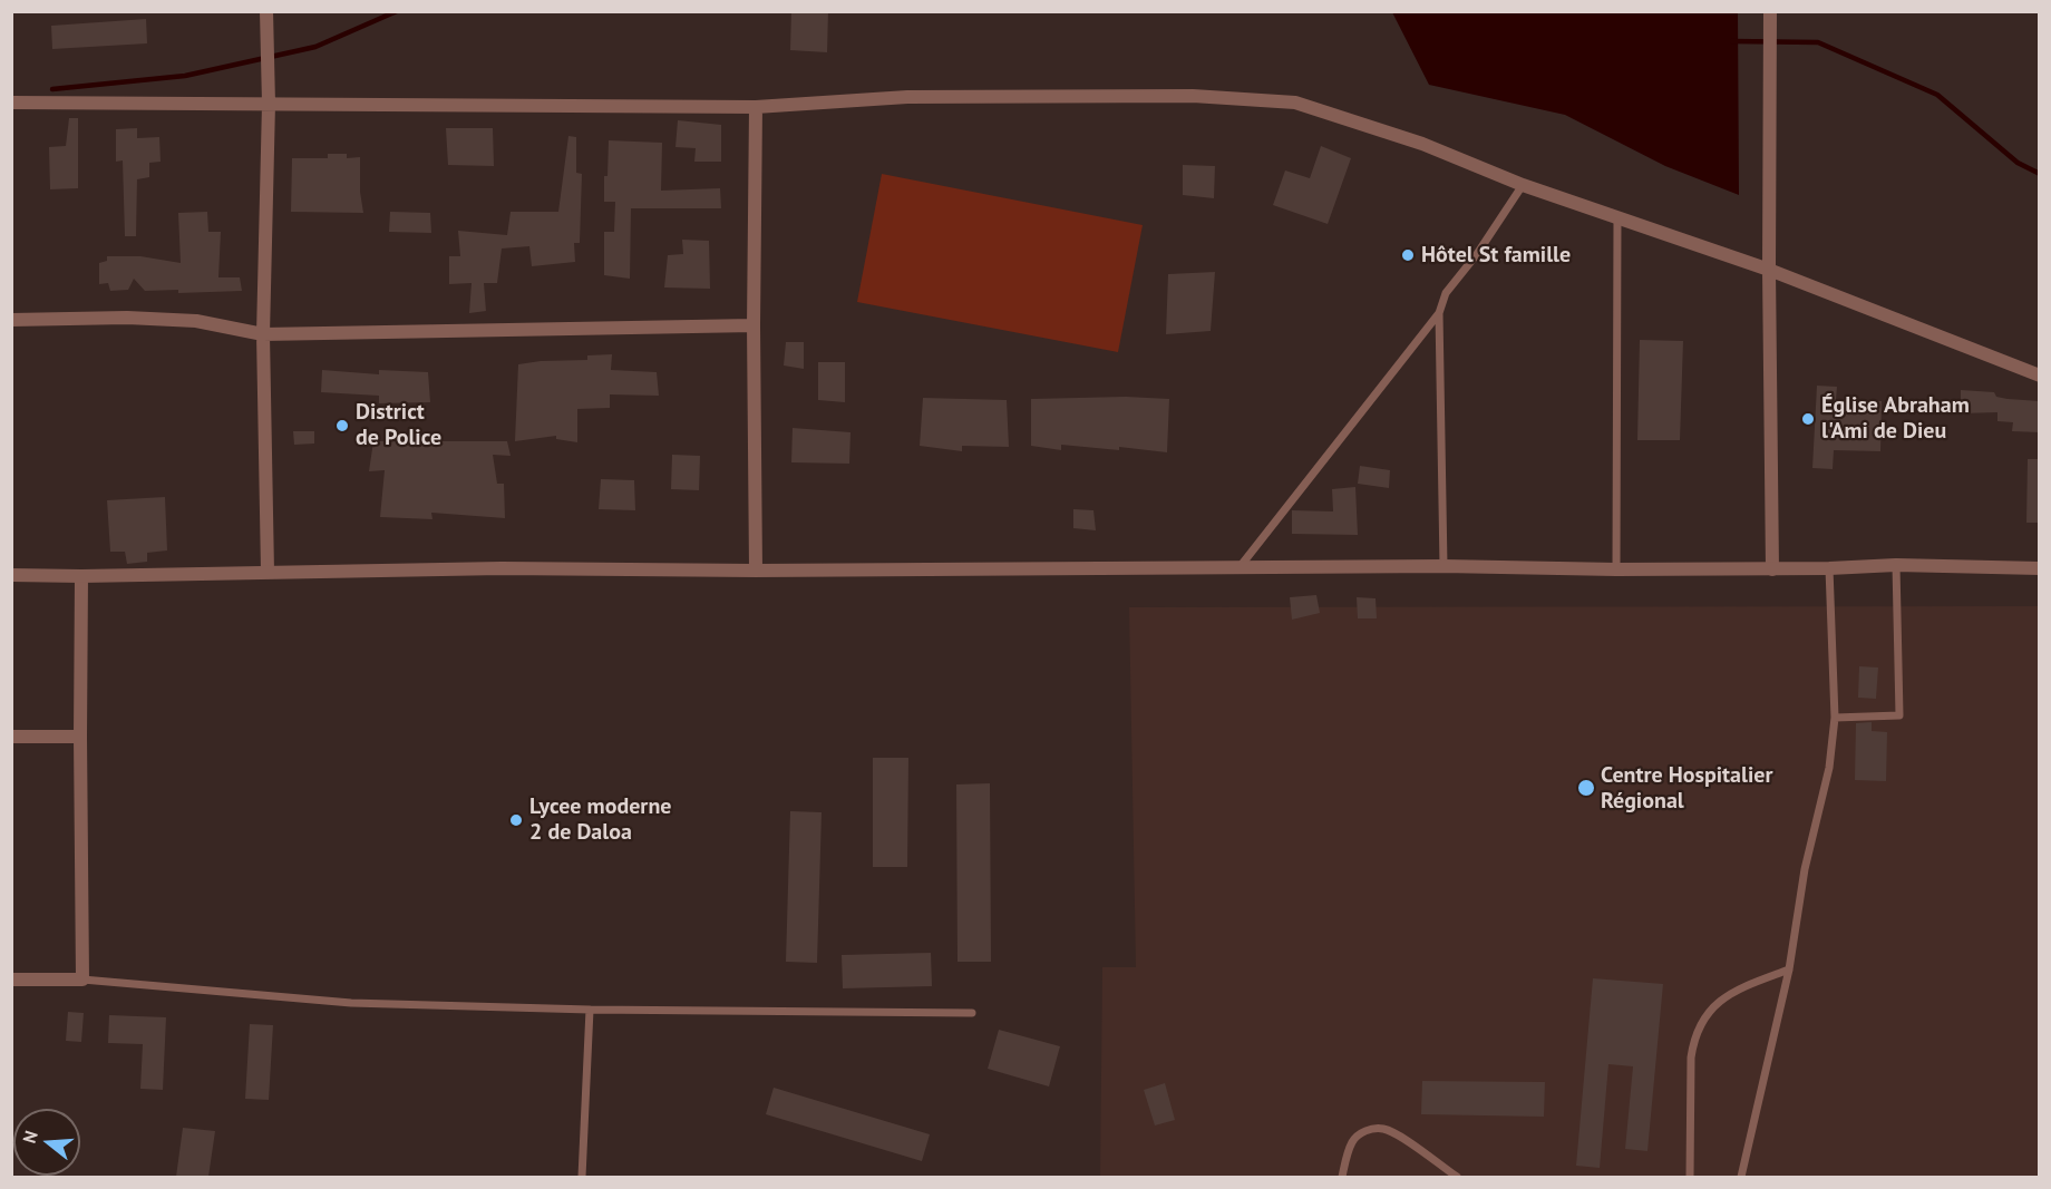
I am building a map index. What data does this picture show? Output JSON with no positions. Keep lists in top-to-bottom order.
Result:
{
  "places": [
    "Hôtel St famille",
    "Église Abraham l'Ami de Dieu",
    "District de Police",
    "Centre Hospitalier Régional",
    "Lycee moderne 2 de Daloa"
  ],
  "north": "left"
}
